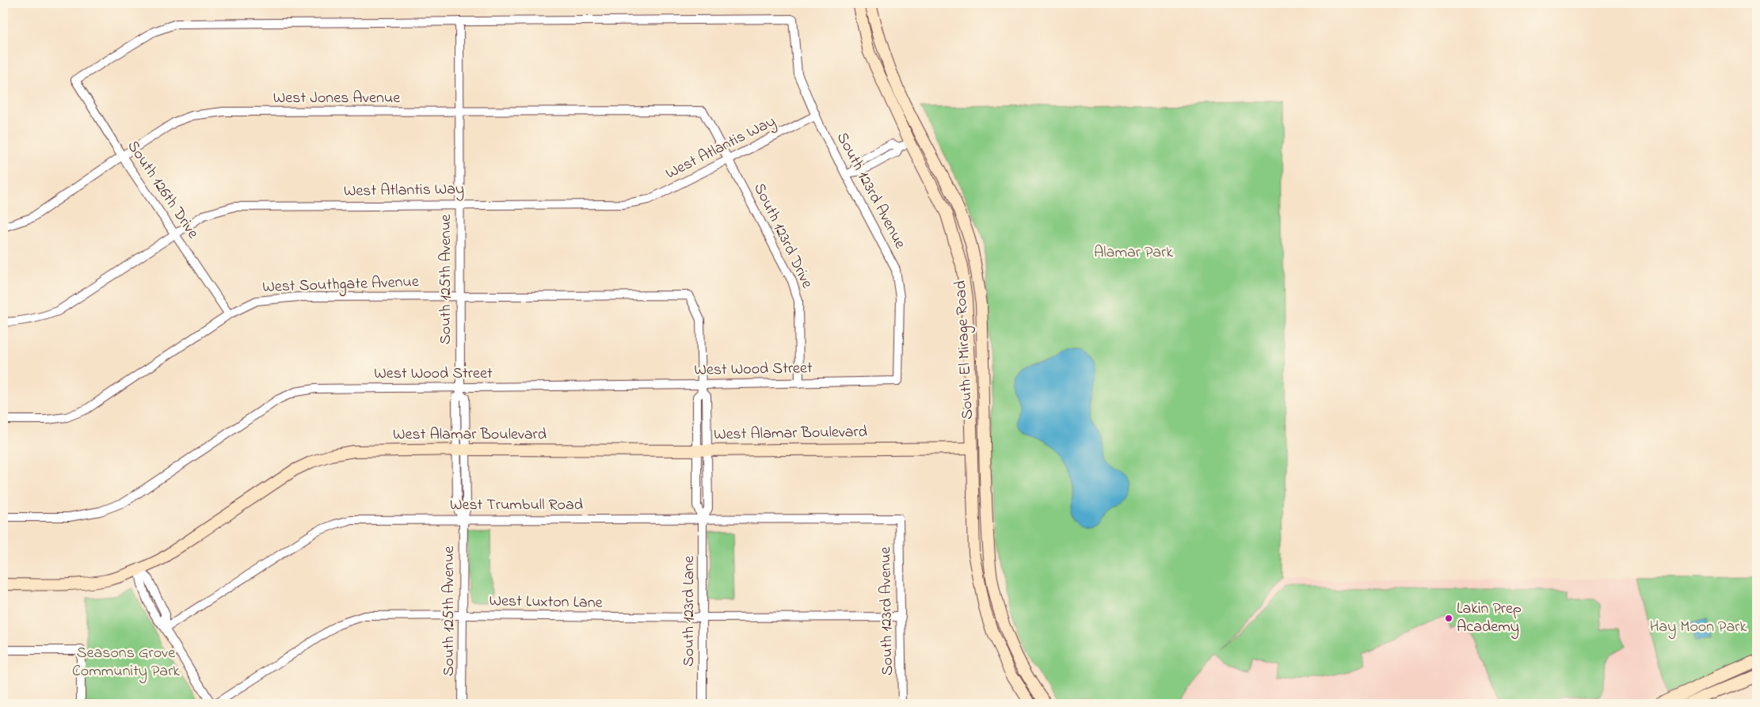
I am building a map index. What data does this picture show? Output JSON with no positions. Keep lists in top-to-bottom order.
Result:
{
  "streets": {
    "main road": ["South El Mirage Road", "West Alamar Boulevard"],
    "street": [
      "West Jones Avenue",
      "West Atlantis Way",
      "South 126th Drive",
      "South 123rd Avenue",
      "South 123rd Drive",
      "South 125th Avenue",
      "West Southgate Avenue",
      "West Wood Street",
      "West Trumbull Road",
      "West Luxton Lane",
      "South 123rd Lane"
    ]
  },
  "crossings": [
    ["West Jones Avenue", "South 126th Drive"],
    ["West Jones Avenue", "South 123rd Drive"],
    ["West Jones Avenue", "South 125th Avenue"],
    ["West Atlantis Way", "South 126th Drive"],
    ["West Atlantis Way", "South 123rd Avenue"],
    ["West Atlantis Way", "South 123rd Drive"],
    ["West Atlantis Way", "South 125th Avenue"],
    ["South 126th Drive", "South 123rd Avenue"],
    ["South 126th Drive", "South 125th Avenue"],
    ["South 126th Drive", "West Southgate Avenue"],
    ["South 123rd Avenue", "South 125th Avenue"],
    ["South 123rd Avenue", "West Wood Street"],
    ["South 123rd Avenue", "West Trumbull Road"],
    ["South 123rd Avenue", "West Luxton Lane"],
    ["South 123rd Drive", "West Wood Street"],
    ["South 125th Avenue", "West Southgate Avenue"],
    ["South 125th Avenue", "West Wood Street"],
    ["South 125th Avenue", "West Alamar Boulevard"],
    ["South 125th Avenue", "West Trumbull Road"],
    ["South 125th Avenue", "West Luxton Lane"],
    ["West Southgate Avenue", "South 123rd Lane"],
    ["South El Mirage Road", "West Alamar Boulevard"],
    ["West Wood Street", "South 123rd Lane"],
    ["West Alamar Boulevard", "South 123rd Lane"],
    ["West Trumbull Road", "South 123rd Lane"],
    ["West Luxton Lane", "South 123rd Lane"]
  ],
  "parks": ["Alamar Park", "Hay Moon Park", "Seasons Grove Community Park"],
  "places": ["Lakin Prep Academy"]
}
